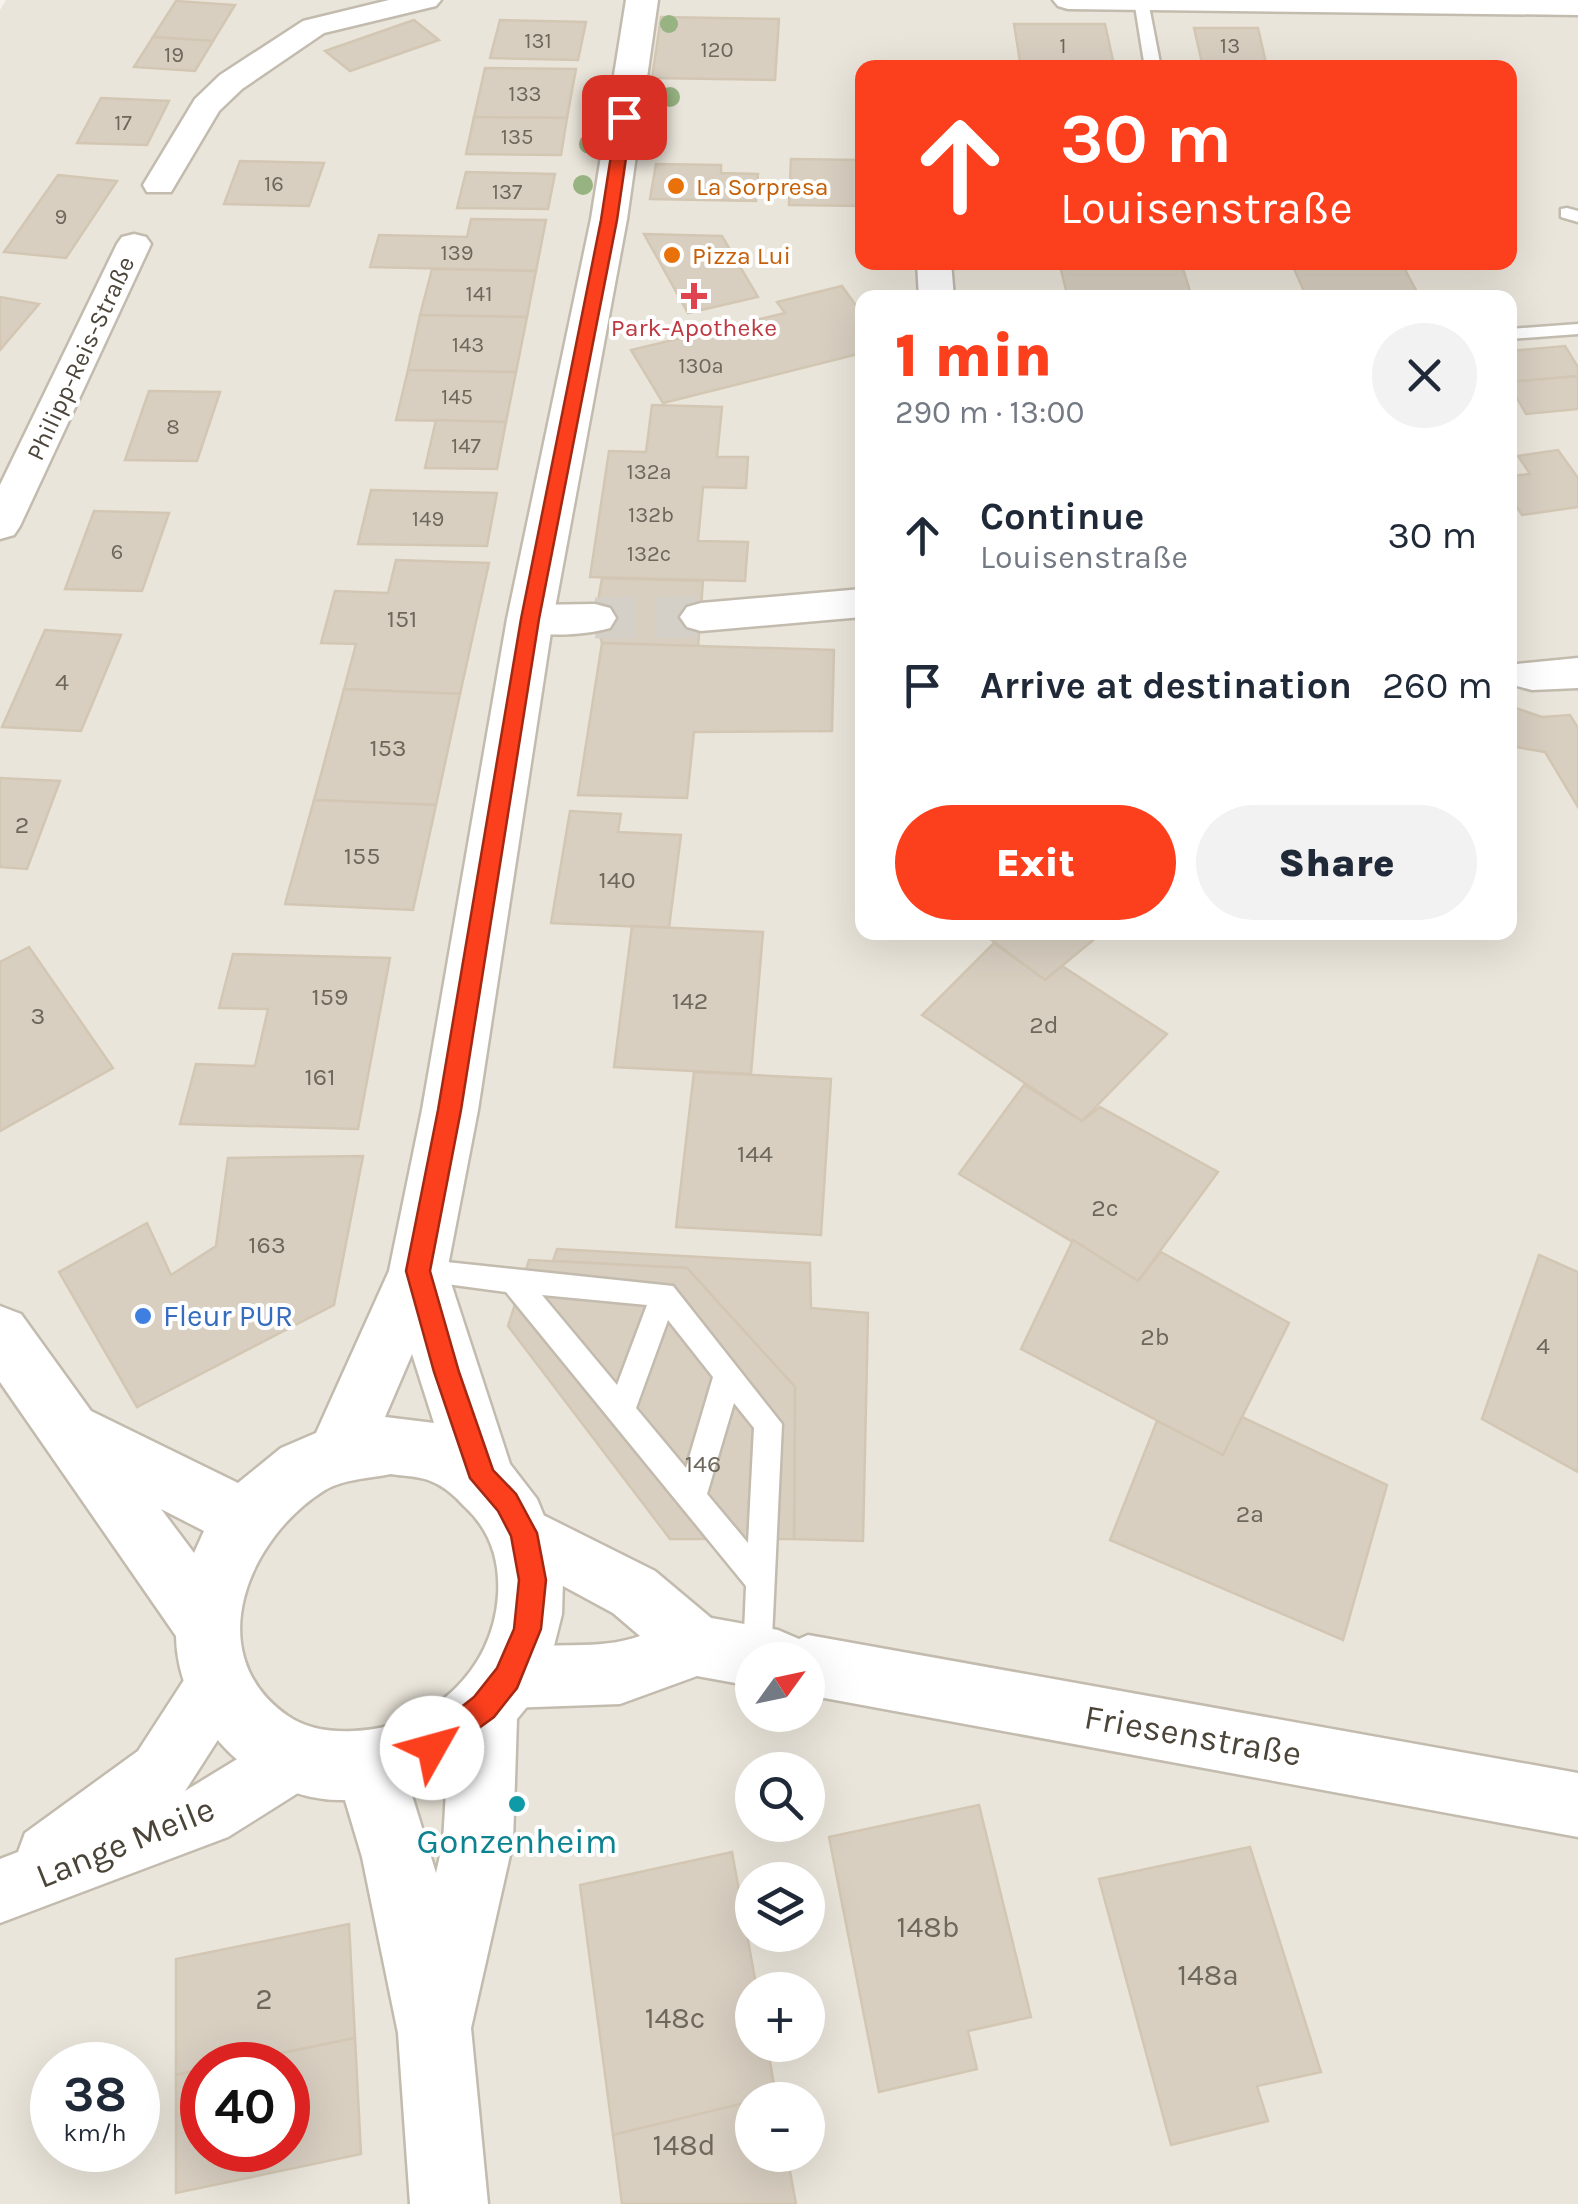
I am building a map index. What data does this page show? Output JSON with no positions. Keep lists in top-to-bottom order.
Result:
{
  "streets": {
    "street": ["Philipp-Reis-Straße", "Friesenstraße", "Lange Meile"]
  },
  "crossings": [
    ["Friesenstraße", "Lange Meile"]
  ],
  "places": {
    "other": [
      "La Sorpresa",
      "Pizza Lui",
      "Fleur PUR",
      "Gonzenheim"
    ],
    "health": ["Park-Apotheke"]
  },
  "house_numbers": [
    "131",
    "1",
    "13",
    "120",
    "19",
    "133",
    "17",
    "135",
    "16",
    "137",
    "9",
    "139",
    "141",
    "143",
    "130a",
    "145",
    "8",
    "147",
    "132a",
    "132b",
    "149",
    "6",
    "132c",
    "151",
    "4",
    "153",
    "2",
    "155",
    "140",
    "159",
    "142",
    "3",
    "2d",
    "161",
    "144",
    "2c",
    "163",
    "2b",
    "4",
    "146",
    "2a",
    "148b",
    "148a",
    "2",
    "148c",
    "148d"
  ],
  "north": "top right",
  "page": {
    "turn": ["30 m", "Louisenstraße"],
    "heading": ["1 min", "290 m · 13:00"],
    "list": [
      {
        "name": "Continue",
        "note": "Louisenstraße",
        "value": "30 m"
      },
      {
        "name": "Arrive at destination",
        "value": "260 m"
      }
    ],
    "buttons": ["Exit", "Share"],
    "map_buttons": ["+", "−"],
    "speed": "38 km/h",
    "limit": "40"
  }
}
